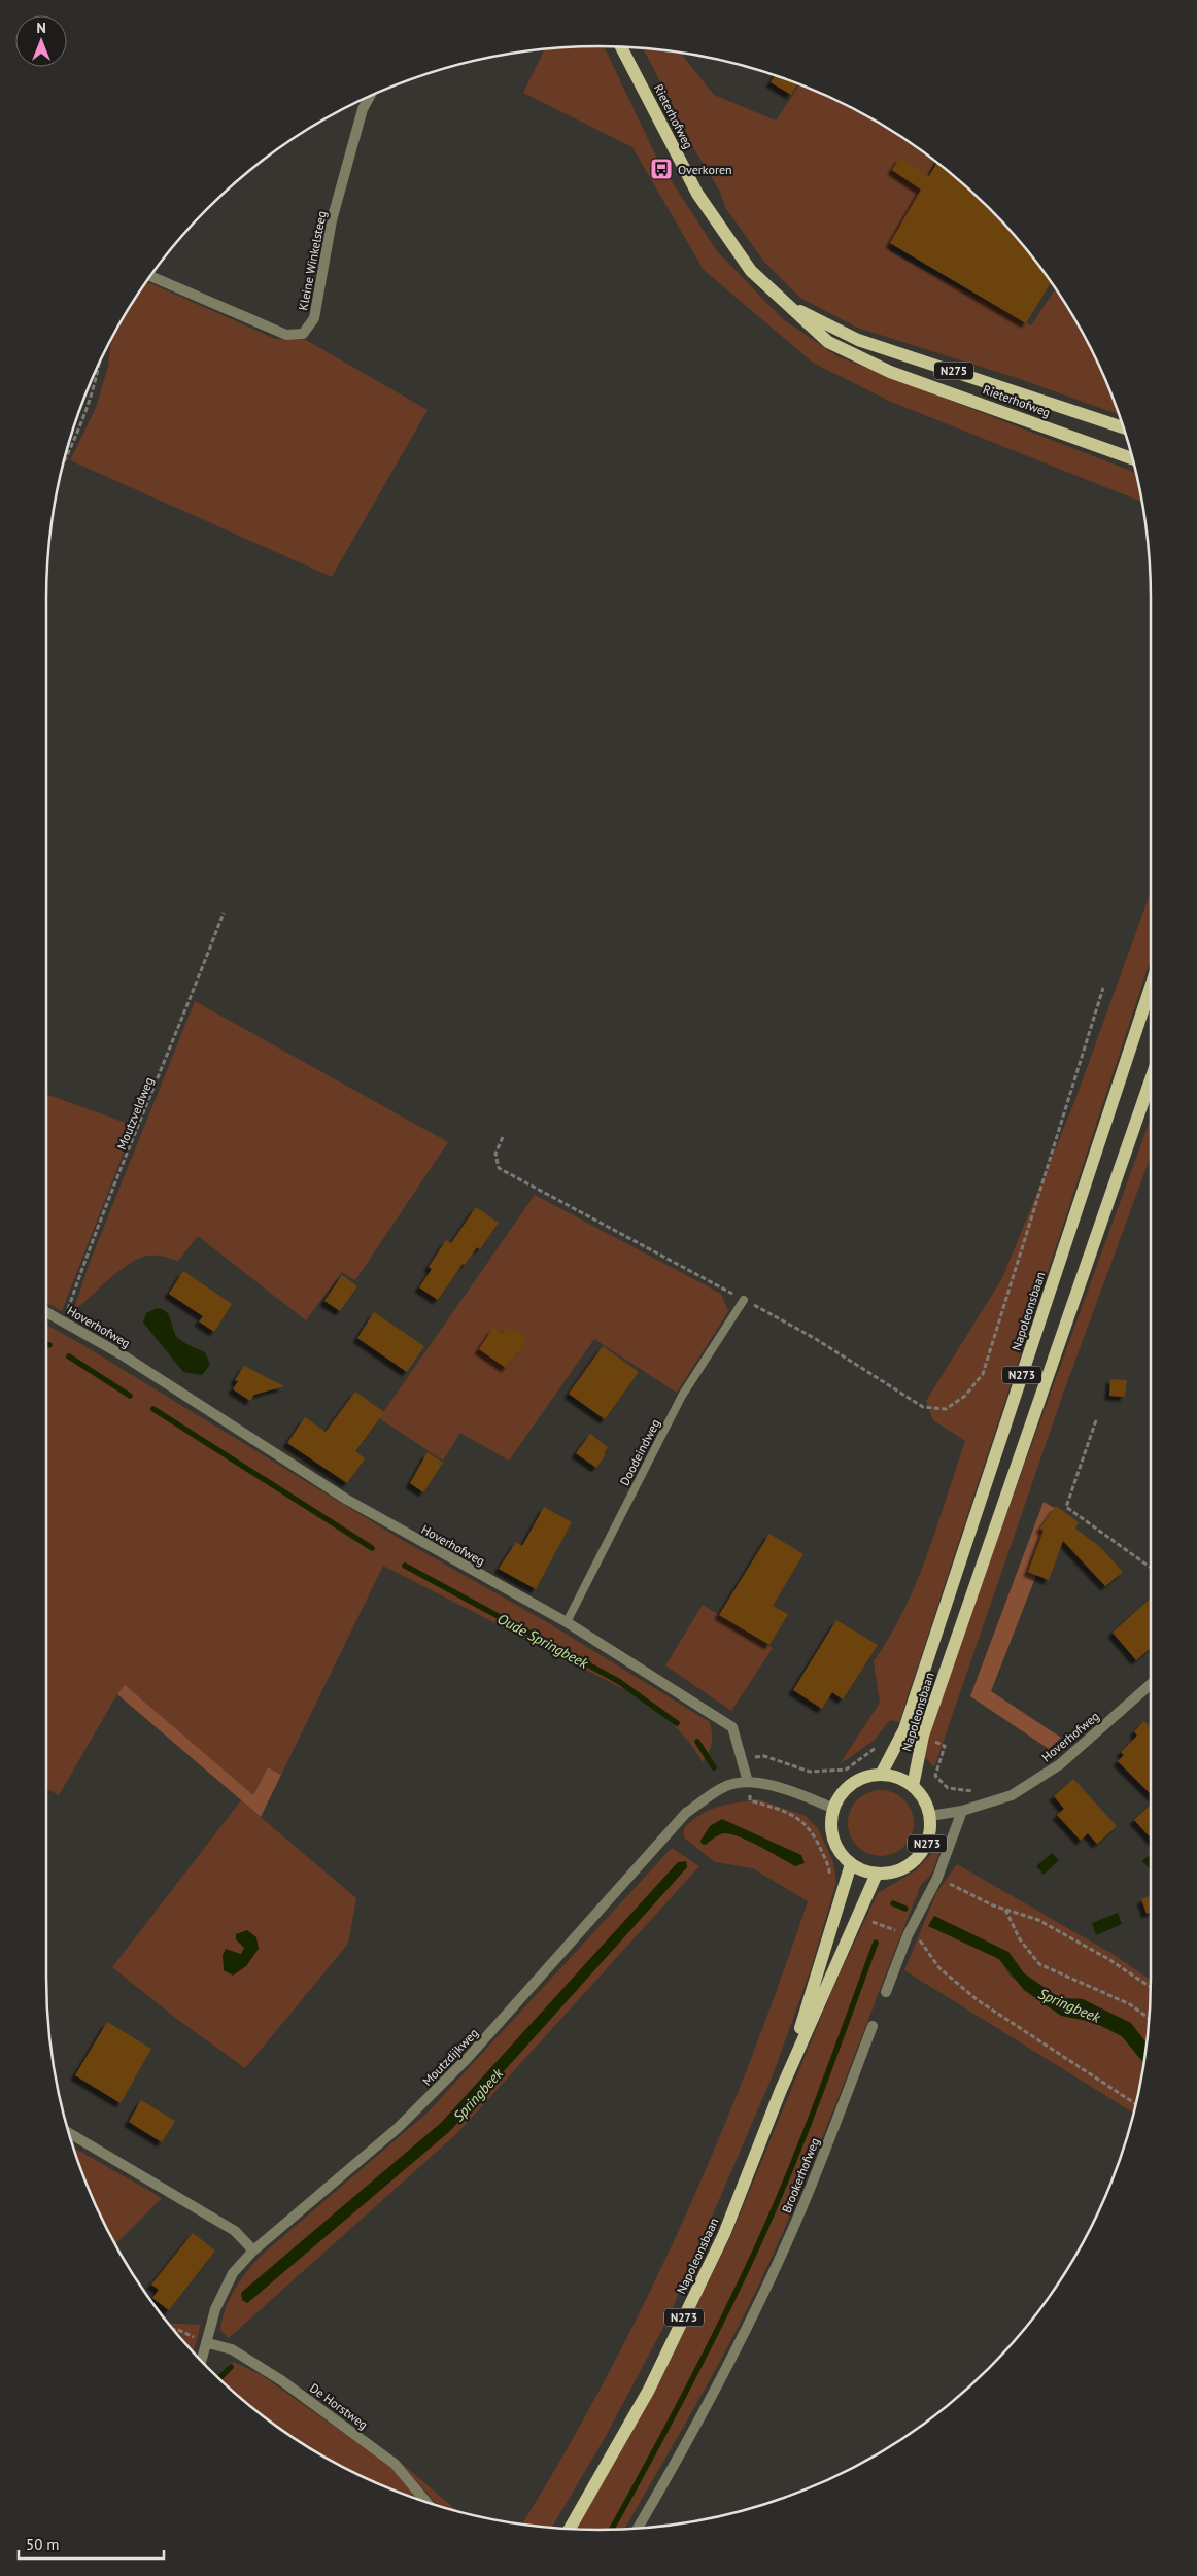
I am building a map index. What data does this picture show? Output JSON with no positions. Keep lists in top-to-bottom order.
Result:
{
  "streets": {
    "main road": [
      "Rieterhofweg",
      "N275",
      "Napoleonsbaan",
      "N273"
    ],
    "street": [
      "Kleine Winkelsteeg",
      "Hoverhofweg",
      "Moutzdijkweg",
      "Brookerhofweg",
      "De Horstweg"
    ],
    "lane": ["Doodeindweg"],
    "path": ["Moutzveldweg"]
  },
  "crossings": [
    ["Moutzveldweg", "Hoverhofweg"],
    ["Napoleonsbaan", "Hoverhofweg"],
    ["Napoleonsbaan", "N273"],
    ["Hoverhofweg", "N273"],
    ["Hoverhofweg", "Doodeindweg"],
    ["Hoverhofweg", "Moutzdijkweg"],
    ["Moutzdijkweg", "De Horstweg"]
  ],
  "water": ["Oude Springbeek", "Springbeek"],
  "places": {
    "bus stop": ["Overkoren"]
  },
  "scale_bar": "50 m",
  "north": "top"
}
